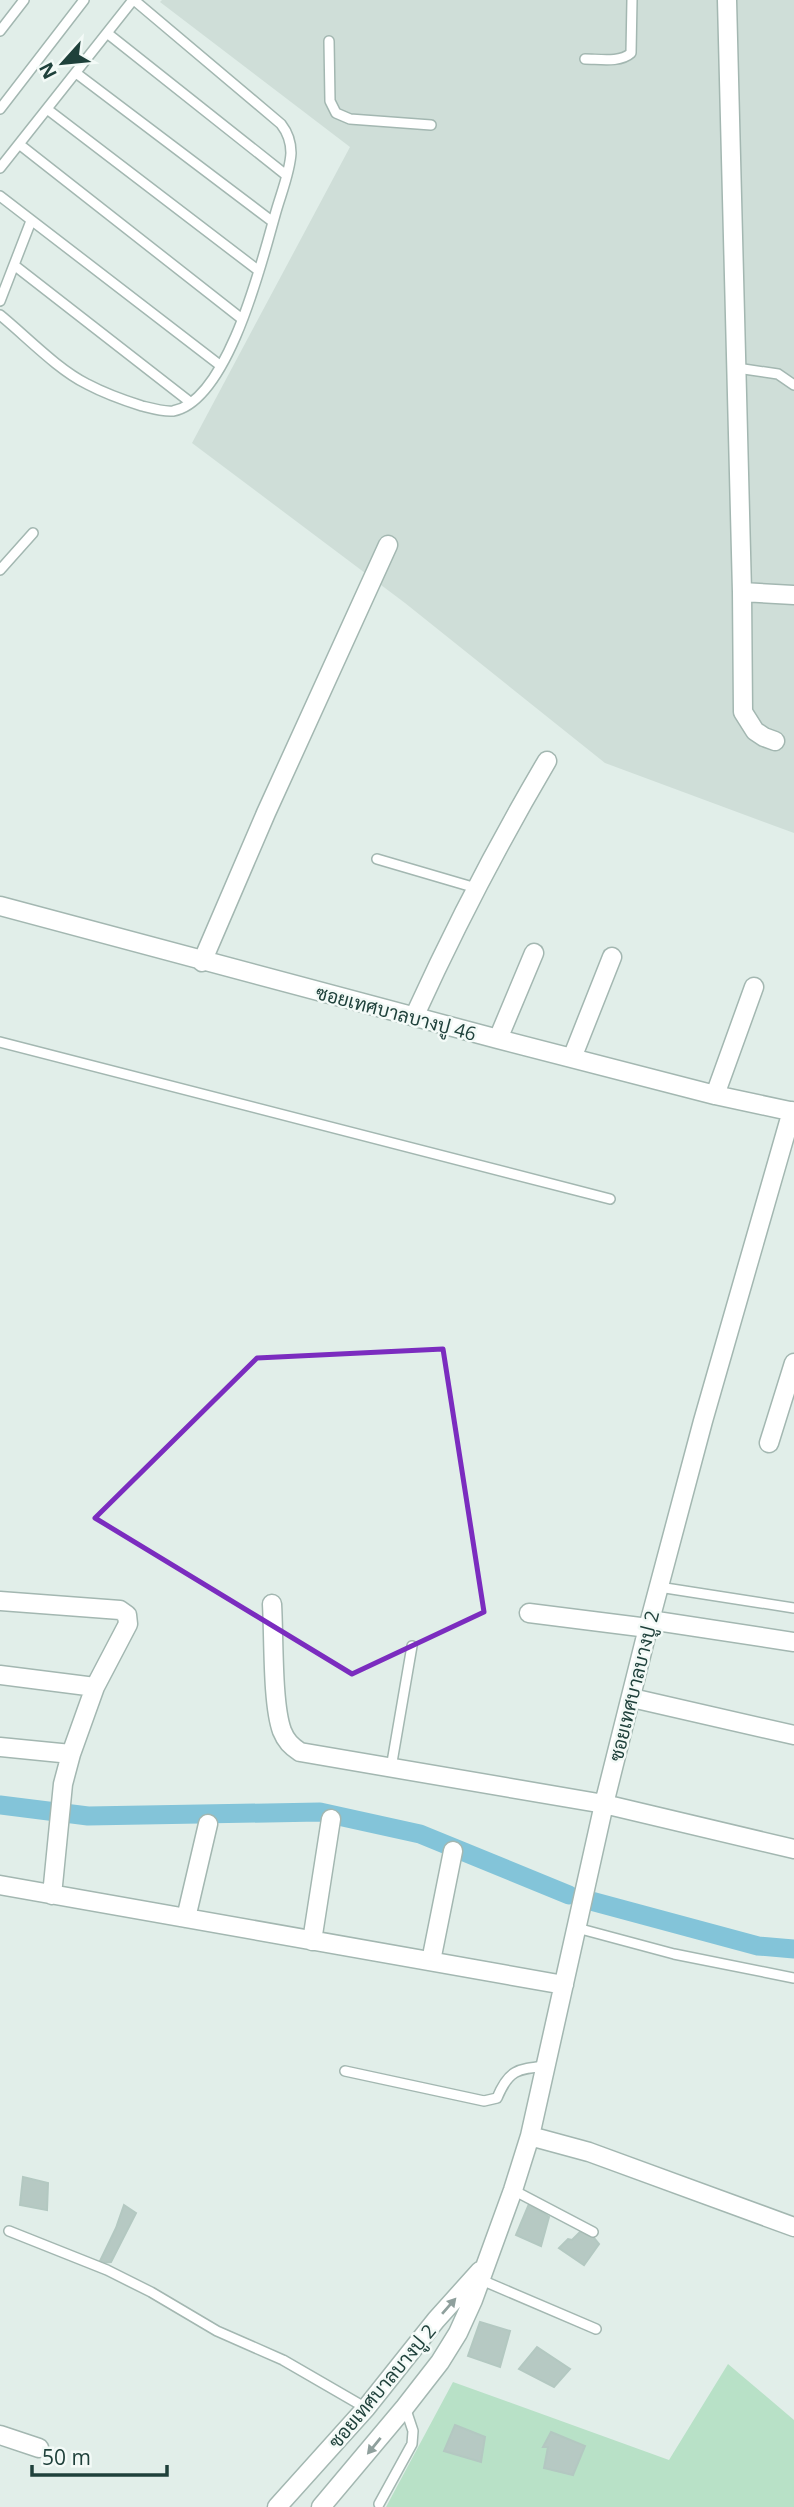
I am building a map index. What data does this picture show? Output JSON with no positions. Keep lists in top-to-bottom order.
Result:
{
  "streets": {
    "street": ["ซอยเทศบาลบางปู 46", "ซอยเทศบาลบางปู 2"]
  },
  "crossings": [
    ["ซอยเทศบาลบางปู 46", "ซอยเทศบาลบางปู 2"]
  ],
  "scale_bar": "50 m",
  "north": "bottom left"
}
